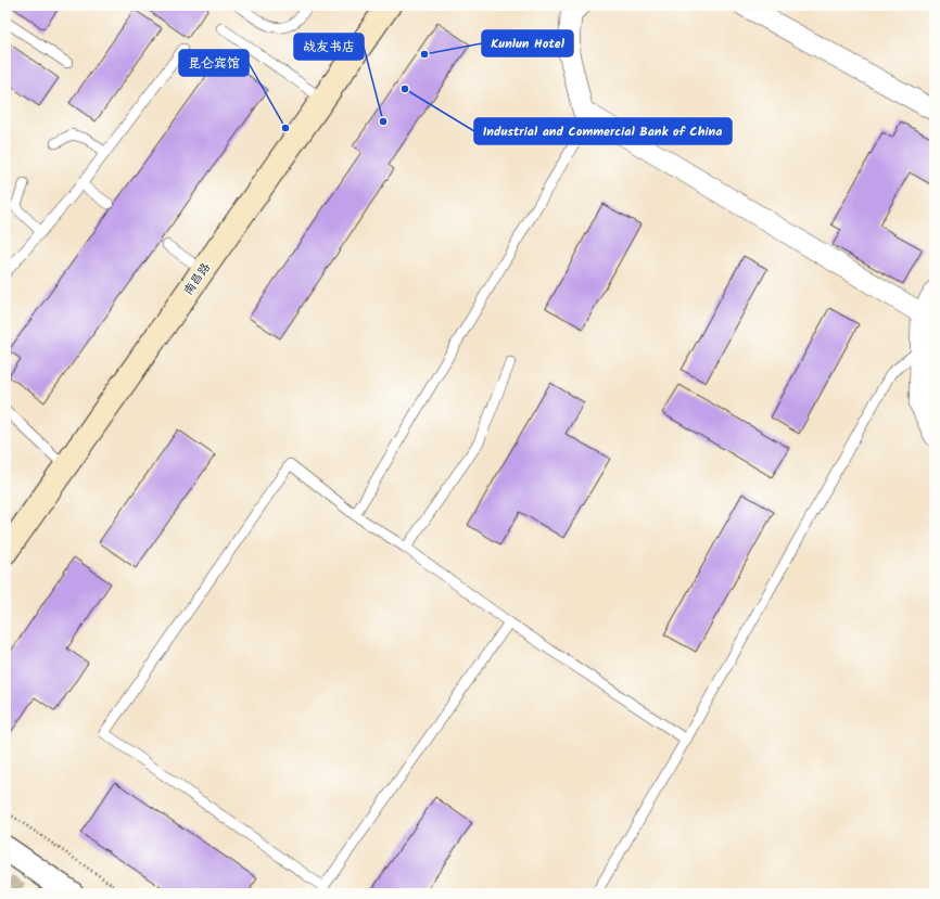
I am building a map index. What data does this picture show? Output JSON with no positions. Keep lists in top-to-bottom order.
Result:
{
  "streets": {
    "main road": ["南昌路"]
  },
  "places": [
    "Kunlun Hotel",
    "Industrial and Commercial Bank of China",
    "战友书店",
    "昆仑宾馆"
  ]
}
